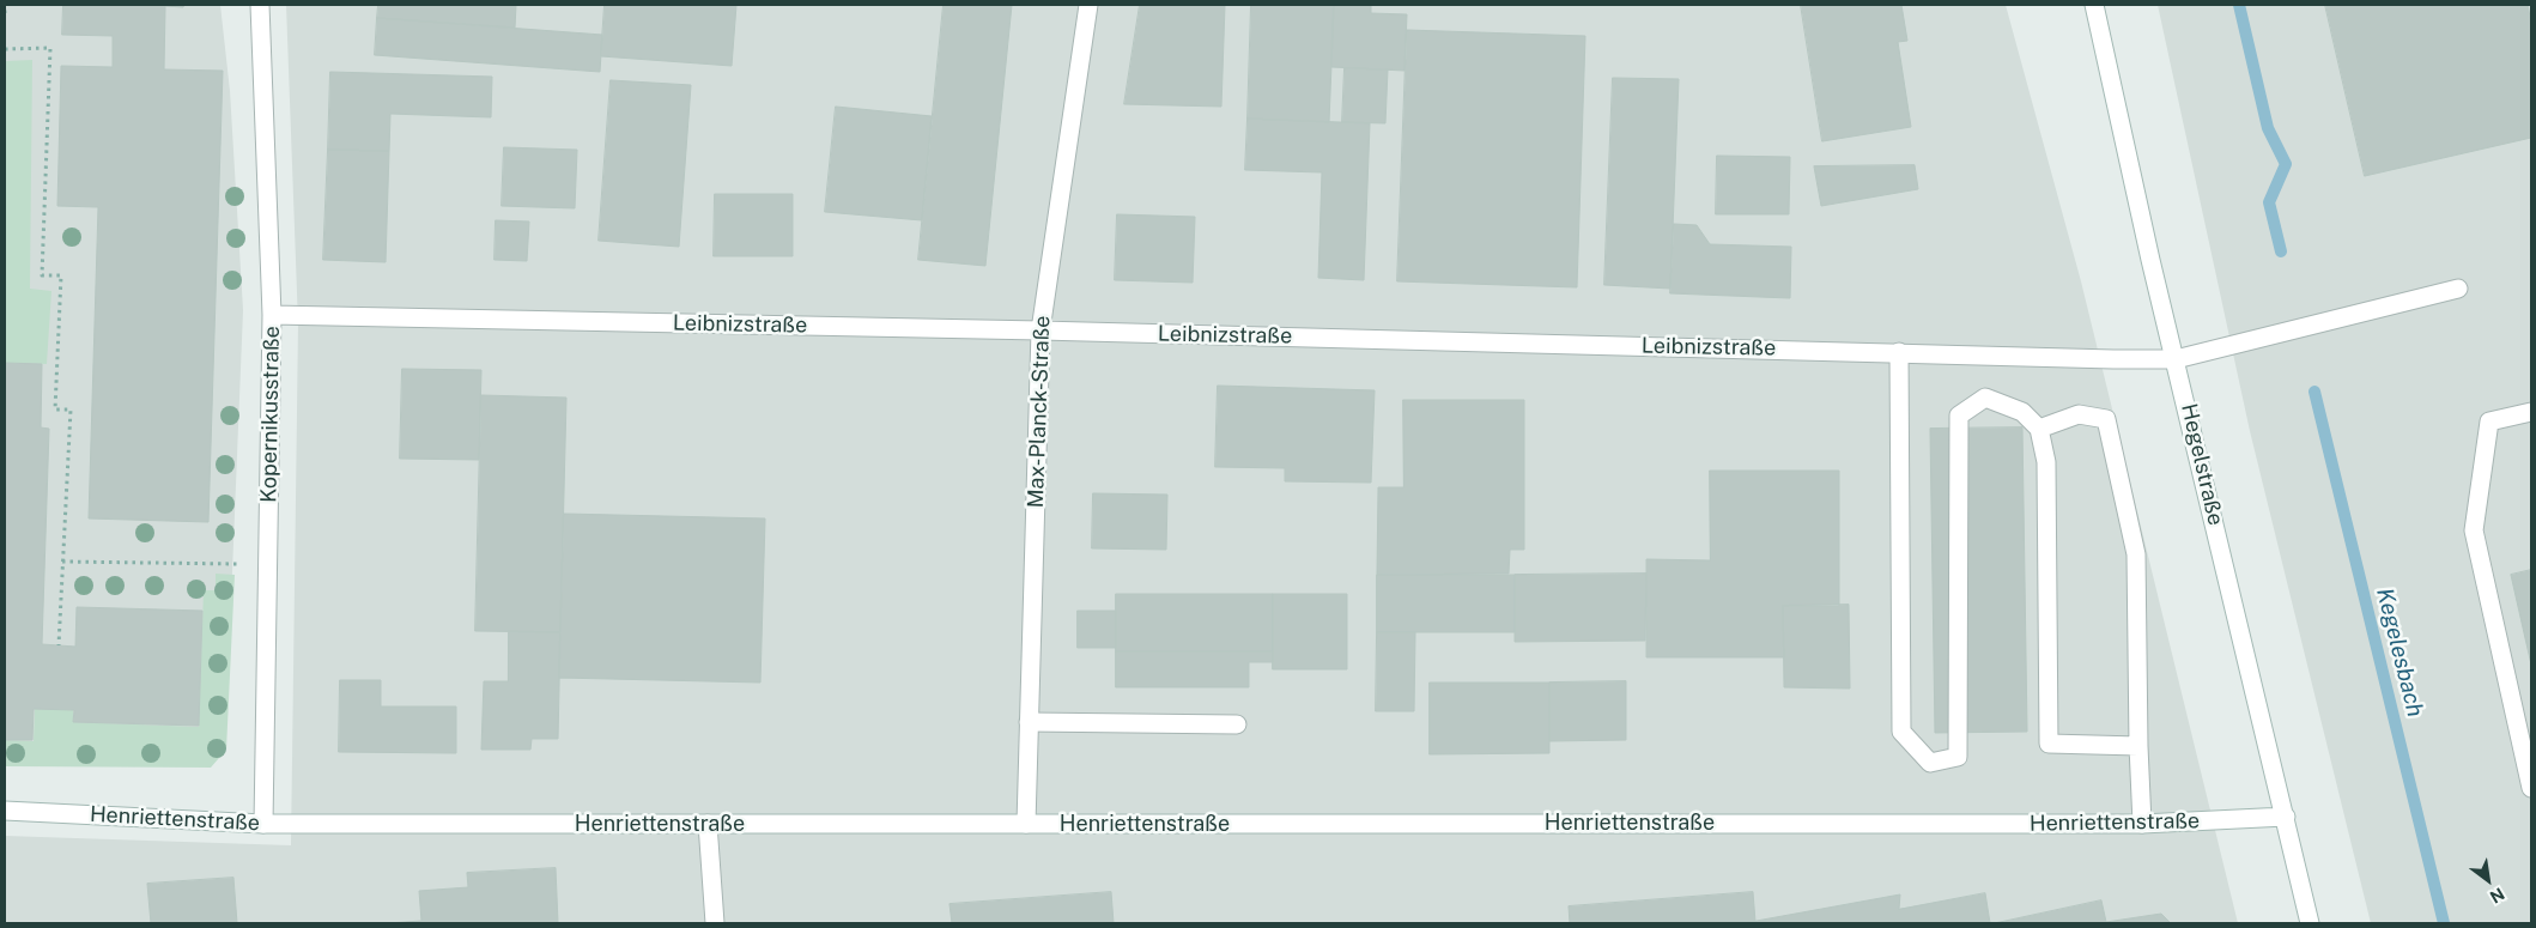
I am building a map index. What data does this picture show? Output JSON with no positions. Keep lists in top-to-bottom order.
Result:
{
  "streets": {
    "street": [
      "Leibnizstraße",
      "Max-Planck-Straße",
      "Kopernikusstraße",
      "Hegelstraße",
      "Henriettenstraße"
    ]
  },
  "crossings": [
    ["Leibnizstraße", "Max-Planck-Straße"],
    ["Leibnizstraße", "Kopernikusstraße"],
    ["Leibnizstraße", "Hegelstraße"],
    ["Max-Planck-Straße", "Henriettenstraße"],
    ["Kopernikusstraße", "Henriettenstraße"],
    ["Hegelstraße", "Henriettenstraße"]
  ],
  "water": ["Kegelesbach"],
  "north": "bottom right"
}
